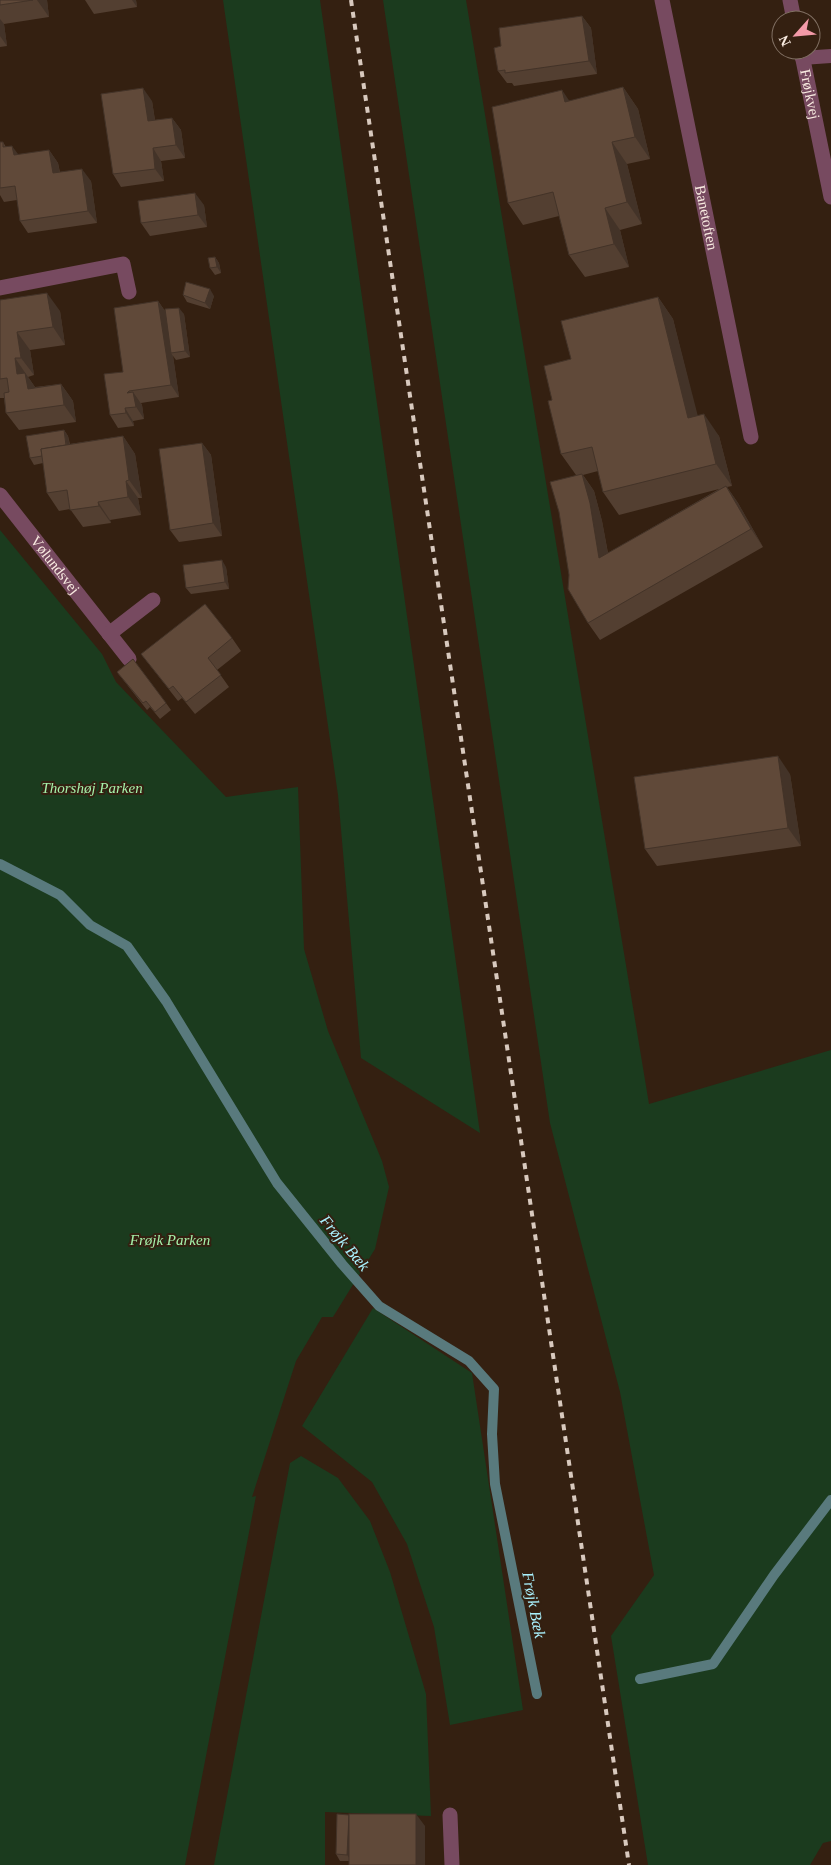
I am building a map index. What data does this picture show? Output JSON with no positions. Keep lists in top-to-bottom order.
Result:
{
  "streets": {
    "street": ["Frøjkvej", "Banetoften", "Vølundsvej"]
  },
  "water": ["Frøjk Bæk"],
  "parks": ["Thorshøj Parken", "Frøjk Parken"],
  "north": "bottom left"
}
